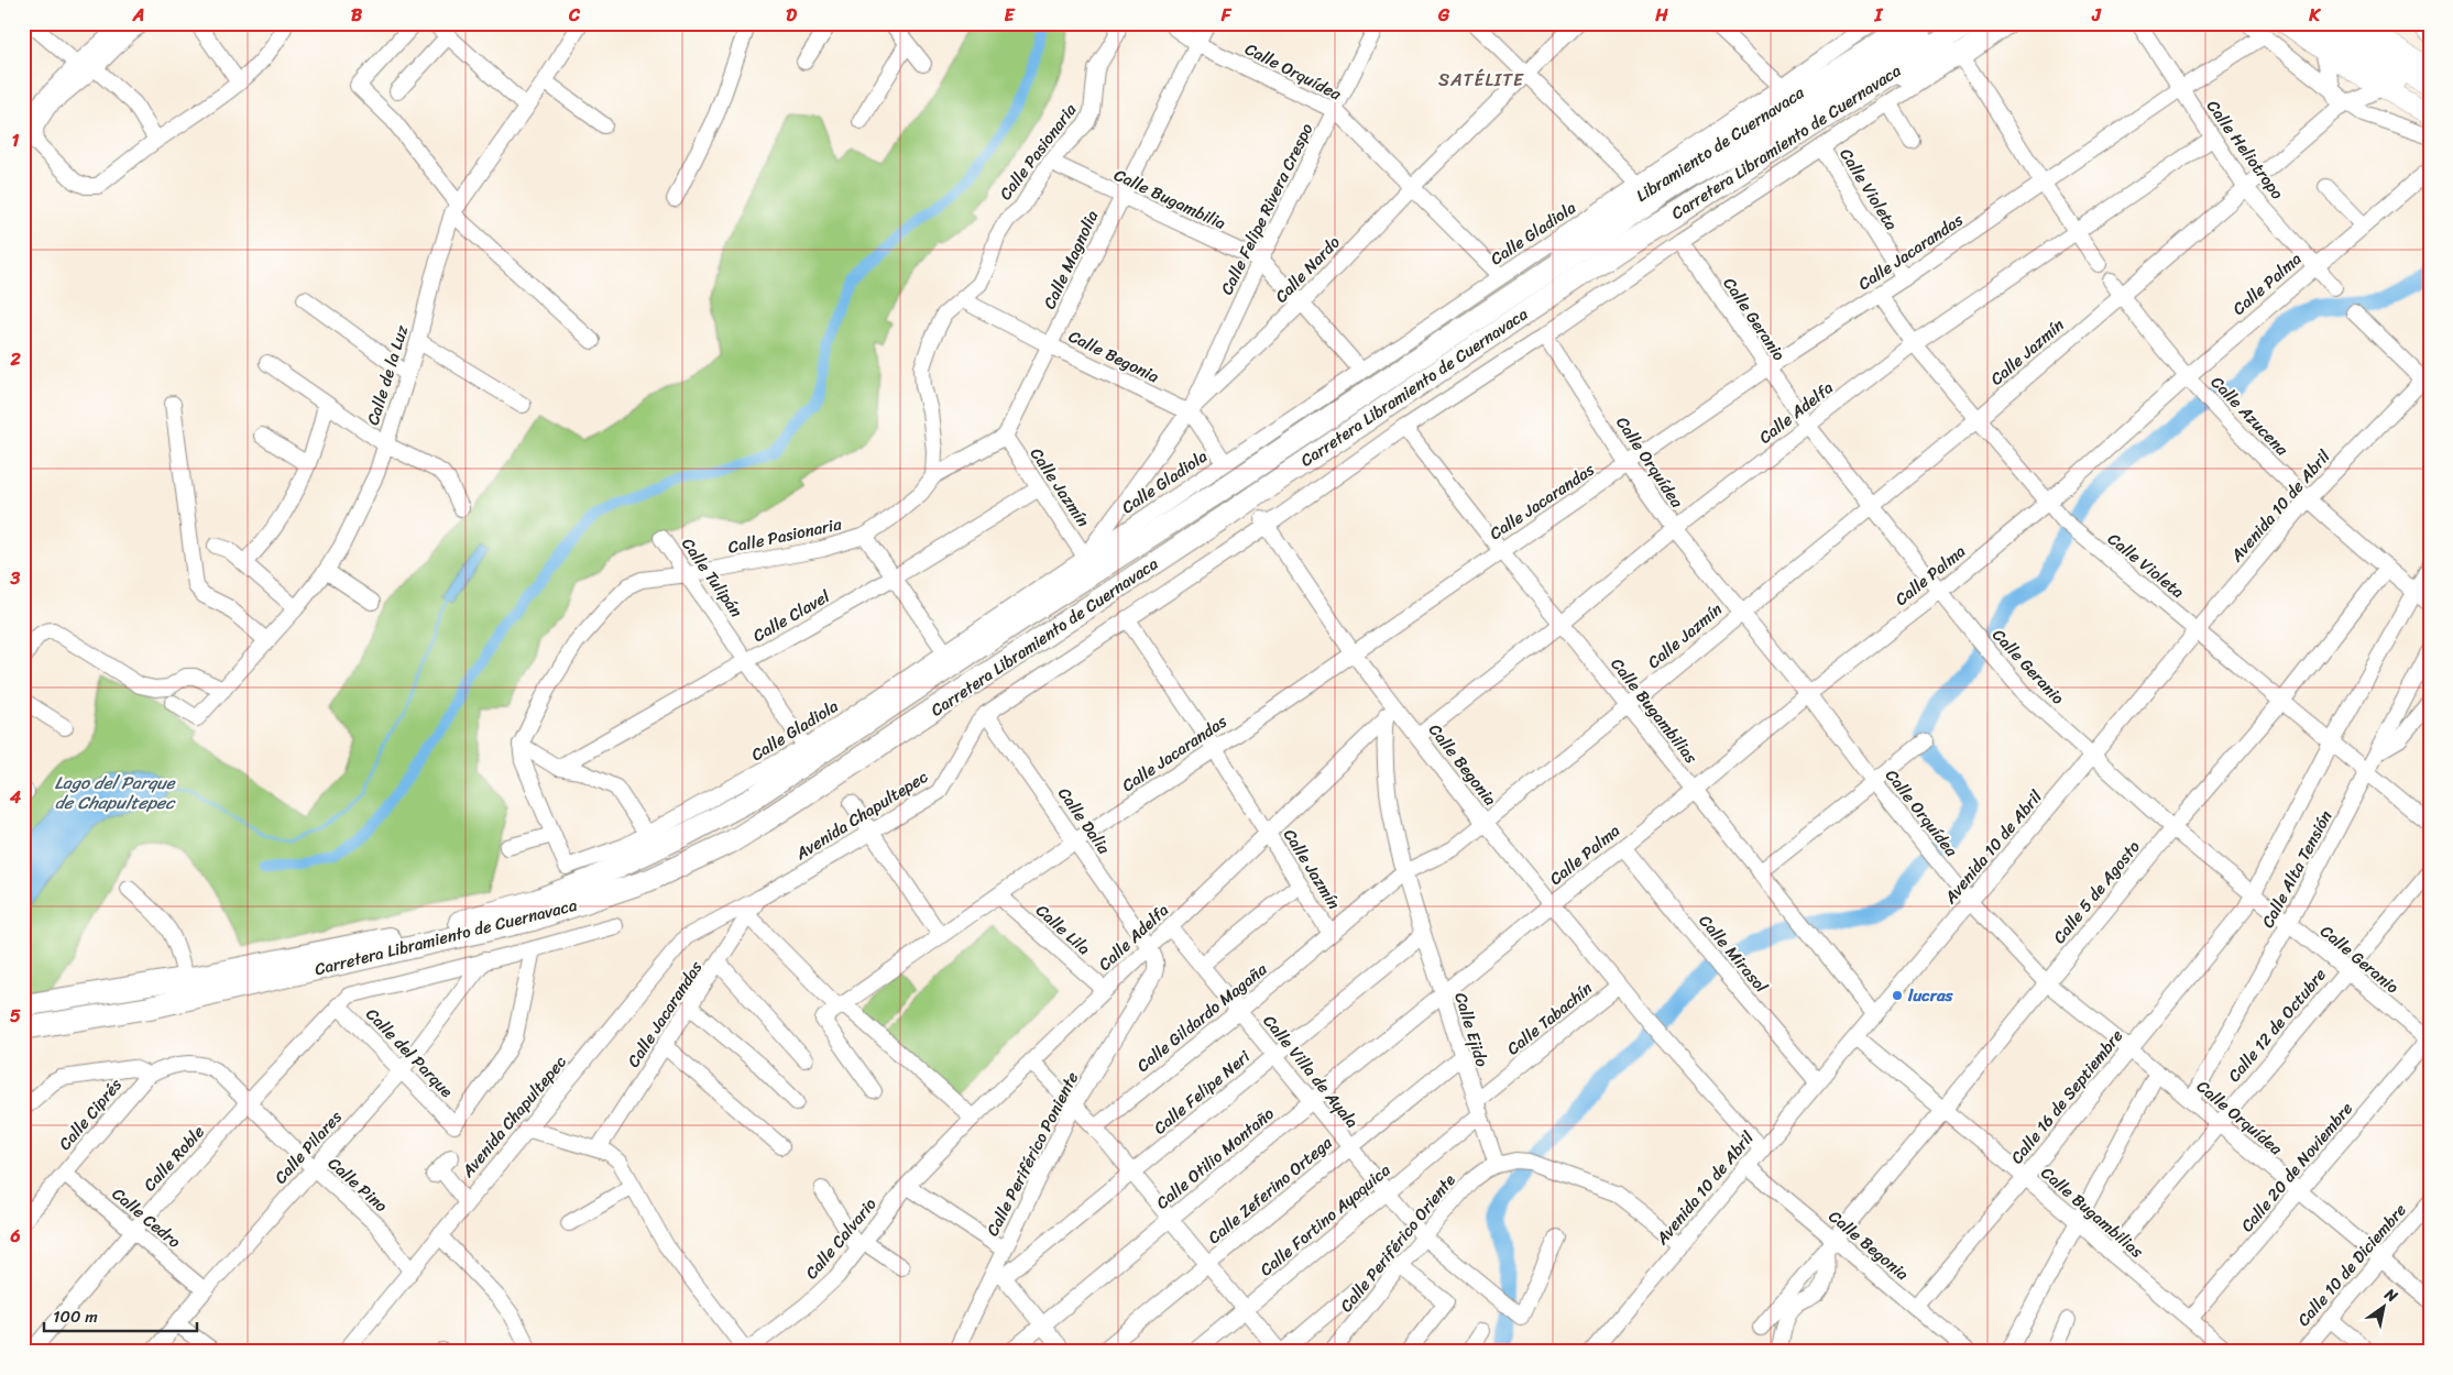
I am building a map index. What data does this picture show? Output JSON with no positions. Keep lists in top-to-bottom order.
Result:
{
  "streets": {
    "highway": ["Carretera Libramiento de Cuernavaca"],
    "main road": ["Libramiento de Cuernavaca"],
    "street": [
      "Calle Orquídea",
      "Calle Heliotropo",
      "Calle Pasionaria",
      "Calle Violeta",
      "Calle Bugambilia",
      "Calle Felipe Rivera Crespo",
      "Calle Gladiola",
      "Calle Jacarandas",
      "Calle Magnolia",
      "Calle Nardo",
      "Calle Palma",
      "Calle Geranio",
      "Calle Jazmín",
      "Calle Begonia",
      "Calle de la Luz",
      "Calle Adelfa",
      "Calle Azucena",
      "Avenida 10 de Abril",
      "Calle Tulipán",
      "Calle Clavel",
      "Calle Bugambilias",
      "Avenida Chapultepec",
      "Calle Dalia",
      "Calle Alta Tensión",
      "Calle 5 de Agosto",
      "Calle Lila",
      "Calle Mirasol",
      "Calle Gildardo Magaña",
      "Calle Tabachín",
      "Calle 12 de Octubre",
      "Calle Ejido",
      "Calle del Parque",
      "Calle Villa de Ayala",
      "Calle Felipe Neri",
      "Calle 16 de Septiembre",
      "Calle Ciprés",
      "Calle Pilares",
      "Calle Periférico Poniente",
      "Calle Roble",
      "Calle Otilio Montaño",
      "Calle 20 de Noviembre",
      "Calle Pino",
      "Calle Zeferino Ortega",
      "Calle Cedro",
      "Calle Fortino Ayaquica",
      "Calle Calvario",
      "Calle Periférico Oriente",
      "Calle 10 de Diciembre"
    ]
  },
  "crossings": [
    ["Calle Orquídea", "Calle Felipe Rivera Crespo"],
    ["Calle Orquídea", "Calle Gladiola"],
    ["Calle Orquídea", "Calle Jacarandas"],
    ["Calle Orquídea", "Calle Magnolia"],
    ["Calle Orquídea", "Calle Nardo"],
    ["Calle Orquídea", "Calle Palma"],
    ["Calle Orquídea", "Calle Jazmín"],
    ["Calle Orquídea", "Calle Adelfa"],
    ["Calle Orquídea", "Avenida 10 de Abril"],
    ["Calle Orquídea", "Avenida Chapultepec"],
    ["Calle Orquídea", "Calle Alta Tensión"],
    ["Calle Orquídea", "Calle 5 de Agosto"],
    ["Calle Orquídea", "Calle 12 de Octubre"],
    ["Calle Orquídea", "Calle 16 de Septiembre"],
    ["Calle Orquídea", "Calle 20 de Noviembre"],
    ["Calle Orquídea", "Calle 10 de Diciembre"],
    ["Carretera Libramiento de Cuernavaca", "Libramiento de Cuernavaca"],
    ["Carretera Libramiento de Cuernavaca", "Calle Gladiola"],
    ["Calle Heliotropo", "Calle Jacarandas"],
    ["Calle Heliotropo", "Calle Palma"],
    ["Calle Heliotropo", "Calle Jazmín"],
    ["Calle Heliotropo", "Calle Adelfa"],
    ["Calle Pasionaria", "Calle Bugambilia"],
    ["Calle Pasionaria", "Calle Gladiola"],
    ["Calle Pasionaria", "Calle Begonia"],
    ["Calle Pasionaria", "Calle Tulipán"],
    ["Calle Violeta", "Calle Jacarandas"],
    ["Calle Violeta", "Calle Palma"],
    ["Calle Violeta", "Calle Jazmín"],
    ["Calle Violeta", "Calle Adelfa"],
    ["Calle Violeta", "Avenida 10 de Abril"],
    ["Calle Violeta", "Avenida Chapultepec"],
    ["Calle Violeta", "Calle Alta Tensión"],
    ["Calle Violeta", "Calle 5 de Agosto"],
    ["Calle Bugambilia", "Calle Felipe Rivera Crespo"],
    ["Calle Bugambilia", "Calle Gladiola"],
    ["Calle Bugambilia", "Calle Magnolia"],
    ["Calle Bugambilia", "Calle Nardo"],
    ["Calle Felipe Rivera Crespo", "Calle Nardo"],
    ["Calle Felipe Rivera Crespo", "Calle Begonia"],
    ["Calle Gladiola", "Calle Nardo"],
    ["Calle Gladiola", "Calle Jazmín"],
    ["Calle Gladiola", "Calle Tulipán"],
    ["Calle Jacarandas", "Calle Geranio"],
    ["Calle Jacarandas", "Calle Jazmín"],
    ["Calle Jacarandas", "Calle Begonia"],
    ["Calle Jacarandas", "Calle Bugambilias"],
    ["Calle Jacarandas", "Avenida Chapultepec"],
    ["Calle Jacarandas", "Calle Dalia"],
    ["Calle Jacarandas", "Calle Lila"],
    ["Calle Magnolia", "Calle Jazmín"],
    ["Calle Magnolia", "Calle Begonia"],
    ["Calle Nardo", "Calle Jazmín"],
    ["Calle Nardo", "Calle Begonia"],
    ["Calle Palma", "Calle Geranio"],
    ["Calle Palma", "Calle Begonia"],
    ["Calle Palma", "Calle Azucena"],
    ["Calle Palma", "Calle Bugambilias"],
    ["Calle Palma", "Calle Mirasol"],
    ["Calle Palma", "Calle Ejido"],
    ["Calle Palma", "Calle Otilio Montaño"],
    ["Calle Geranio", "Calle Jazmín"],
    ["Calle Geranio", "Calle Adelfa"],
    ["Calle Geranio", "Avenida 10 de Abril"],
    ["Calle Geranio", "Avenida Chapultepec"],
    ["Calle Geranio", "Calle Alta Tensión"],
    ["Calle Geranio", "Calle 5 de Agosto"],
    ["Calle Geranio", "Calle 12 de Octubre"],
    ["Calle Geranio", "Calle 16 de Septiembre"],
    ["Calle Geranio", "Calle 20 de Noviembre"],
    ["Calle Jazmín", "Calle Begonia"],
    ["Calle Jazmín", "Calle Adelfa"],
    ["Calle Jazmín", "Calle Azucena"],
    ["Calle Jazmín", "Calle Clavel"],
    ["Calle Jazmín", "Calle Bugambilias"],
    ["Calle Jazmín", "Avenida Chapultepec"],
    ["Calle Jazmín", "Calle Gildardo Magaña"],
    ["Calle Jazmín", "Calle Ejido"],
    ["Calle Begonia", "Calle Adelfa"],
    ["Calle Begonia", "Avenida 10 de Abril"],
    ["Calle Begonia", "Avenida Chapultepec"],
    ["Calle Begonia", "Calle 5 de Agosto"],
    ["Calle Begonia", "Calle Tabachín"],
    ["Calle Begonia", "Calle Ejido"],
    ["Calle Begonia", "Calle 16 de Septiembre"],
    ["Calle Adelfa", "Calle Bugambilias"],
    ["Calle Adelfa", "Calle Dalia"],
    ["Calle Adelfa", "Calle Lila"],
    ["Calle Adelfa", "Calle Ejido"],
    ["Calle Adelfa", "Calle Villa de Ayala"],
    ["Calle Adelfa", "Calle Periférico Poniente"],
    ["Calle Adelfa", "Calle Calvario"],
    ["Calle Azucena", "Avenida 10 de Abril"],
    ["Calle Azucena", "Calle Alta Tensión"],
    ["Calle Azucena", "Calle 5 de Agosto"],
    ["Avenida 10 de Abril", "Calle Bugambilias"],
    ["Avenida 10 de Abril", "Calle Mirasol"],
    ["Calle Tulipán", "Calle Clavel"],
    ["Calle Bugambilias", "Avenida Chapultepec"],
    ["Calle Bugambilias", "Calle 5 de Agosto"],
    ["Calle Bugambilias", "Calle 12 de Octubre"],
    ["Calle Bugambilias", "Calle 16 de Septiembre"],
    ["Calle Bugambilias", "Calle 20 de Noviembre"],
    ["Avenida Chapultepec", "Calle Dalia"],
    ["Avenida Chapultepec", "Calle Pino"],
    ["Calle Dalia", "Calle Periférico Poniente"],
    ["Calle Alta Tensión", "Calle 16 de Septiembre"],
    ["Calle Gildardo Magaña", "Calle Villa de Ayala"],
    ["Calle Tabachín", "Calle Ejido"],
    ["Calle Tabachín", "Calle Fortino Ayaquica"],
    ["Calle Ejido", "Calle Felipe Neri"],
    ["Calle Ejido", "Calle Otilio Montaño"],
    ["Calle Ejido", "Calle Zeferino Ortega"],
    ["Calle Ejido", "Calle Fortino Ayaquica"],
    ["Calle Ejido", "Calle Periférico Oriente"],
    ["Calle del Parque", "Calle Pilares"],
    ["Calle del Parque", "Calle Roble"],
    ["Calle Villa de Ayala", "Calle Felipe Neri"],
    ["Calle Villa de Ayala", "Calle Otilio Montaño"],
    ["Calle Villa de Ayala", "Calle Zeferino Ortega"],
    ["Calle Villa de Ayala", "Calle Fortino Ayaquica"],
    ["Calle Villa de Ayala", "Calle Periférico Oriente"],
    ["Calle Felipe Neri", "Calle Periférico Poniente"],
    ["Calle Ciprés", "Calle Pino"],
    ["Calle Ciprés", "Calle Cedro"],
    ["Calle Pilares", "Calle Pino"],
    ["Calle Pilares", "Calle Cedro"],
    ["Calle Roble", "Calle Pino"],
    ["Calle Roble", "Calle Cedro"]
  ],
  "districts": ["SATÉLITE"],
  "water": ["Lago del Parque de Chapultepec"],
  "places": ["lucras"],
  "scale_bar": "100 m",
  "north": "top right",
  "grid": {
    "columns": [
      "A",
      "B",
      "C",
      "D",
      "E",
      "F",
      "G",
      "H",
      "I",
      "J",
      "K"
    ],
    "rows": [
      "1",
      "2",
      "3",
      "4",
      "5",
      "6"
    ]
  }
}
